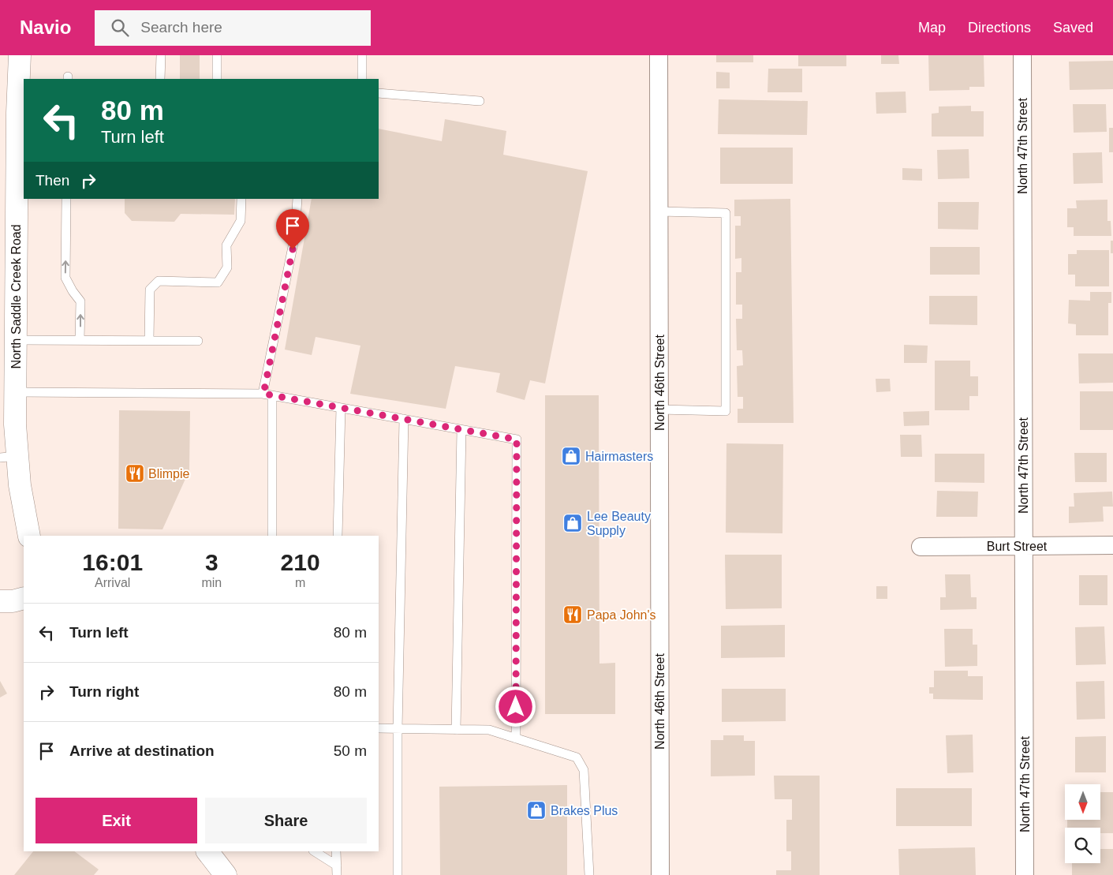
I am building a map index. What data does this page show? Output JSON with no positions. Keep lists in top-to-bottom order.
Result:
{
  "streets": {
    "main road": ["North Saddle Creek Road"],
    "street": ["North 47th Street", "North 46th Street", "Burt Street"]
  },
  "crossings": [
    ["North 47th Street", "Burt Street"]
  ],
  "places": {
    "shop": ["Hairmasters", "Lee Beauty Supply", "Brakes Plus"],
    "restaurant": ["Blimpie", "Papa John's"]
  },
  "north": "bottom",
  "page": {
    "header": "Navio",
    "search": "Search here",
    "nav": ["Map", "Directions", "Saved"],
    "turn": ["80 m", "Turn left"],
    "then": "Then",
    "eta": [
      "16:01",
      "Arrival",
      "3",
      "min",
      "210",
      "m"
    ],
    "list": [
      {
        "name": "Turn left",
        "value": "80 m"
      },
      {
        "name": "Turn right",
        "value": "80 m"
      },
      {
        "name": "Arrive at destination",
        "value": "50 m"
      }
    ],
    "buttons": ["Exit", "Share"]
  }
}
